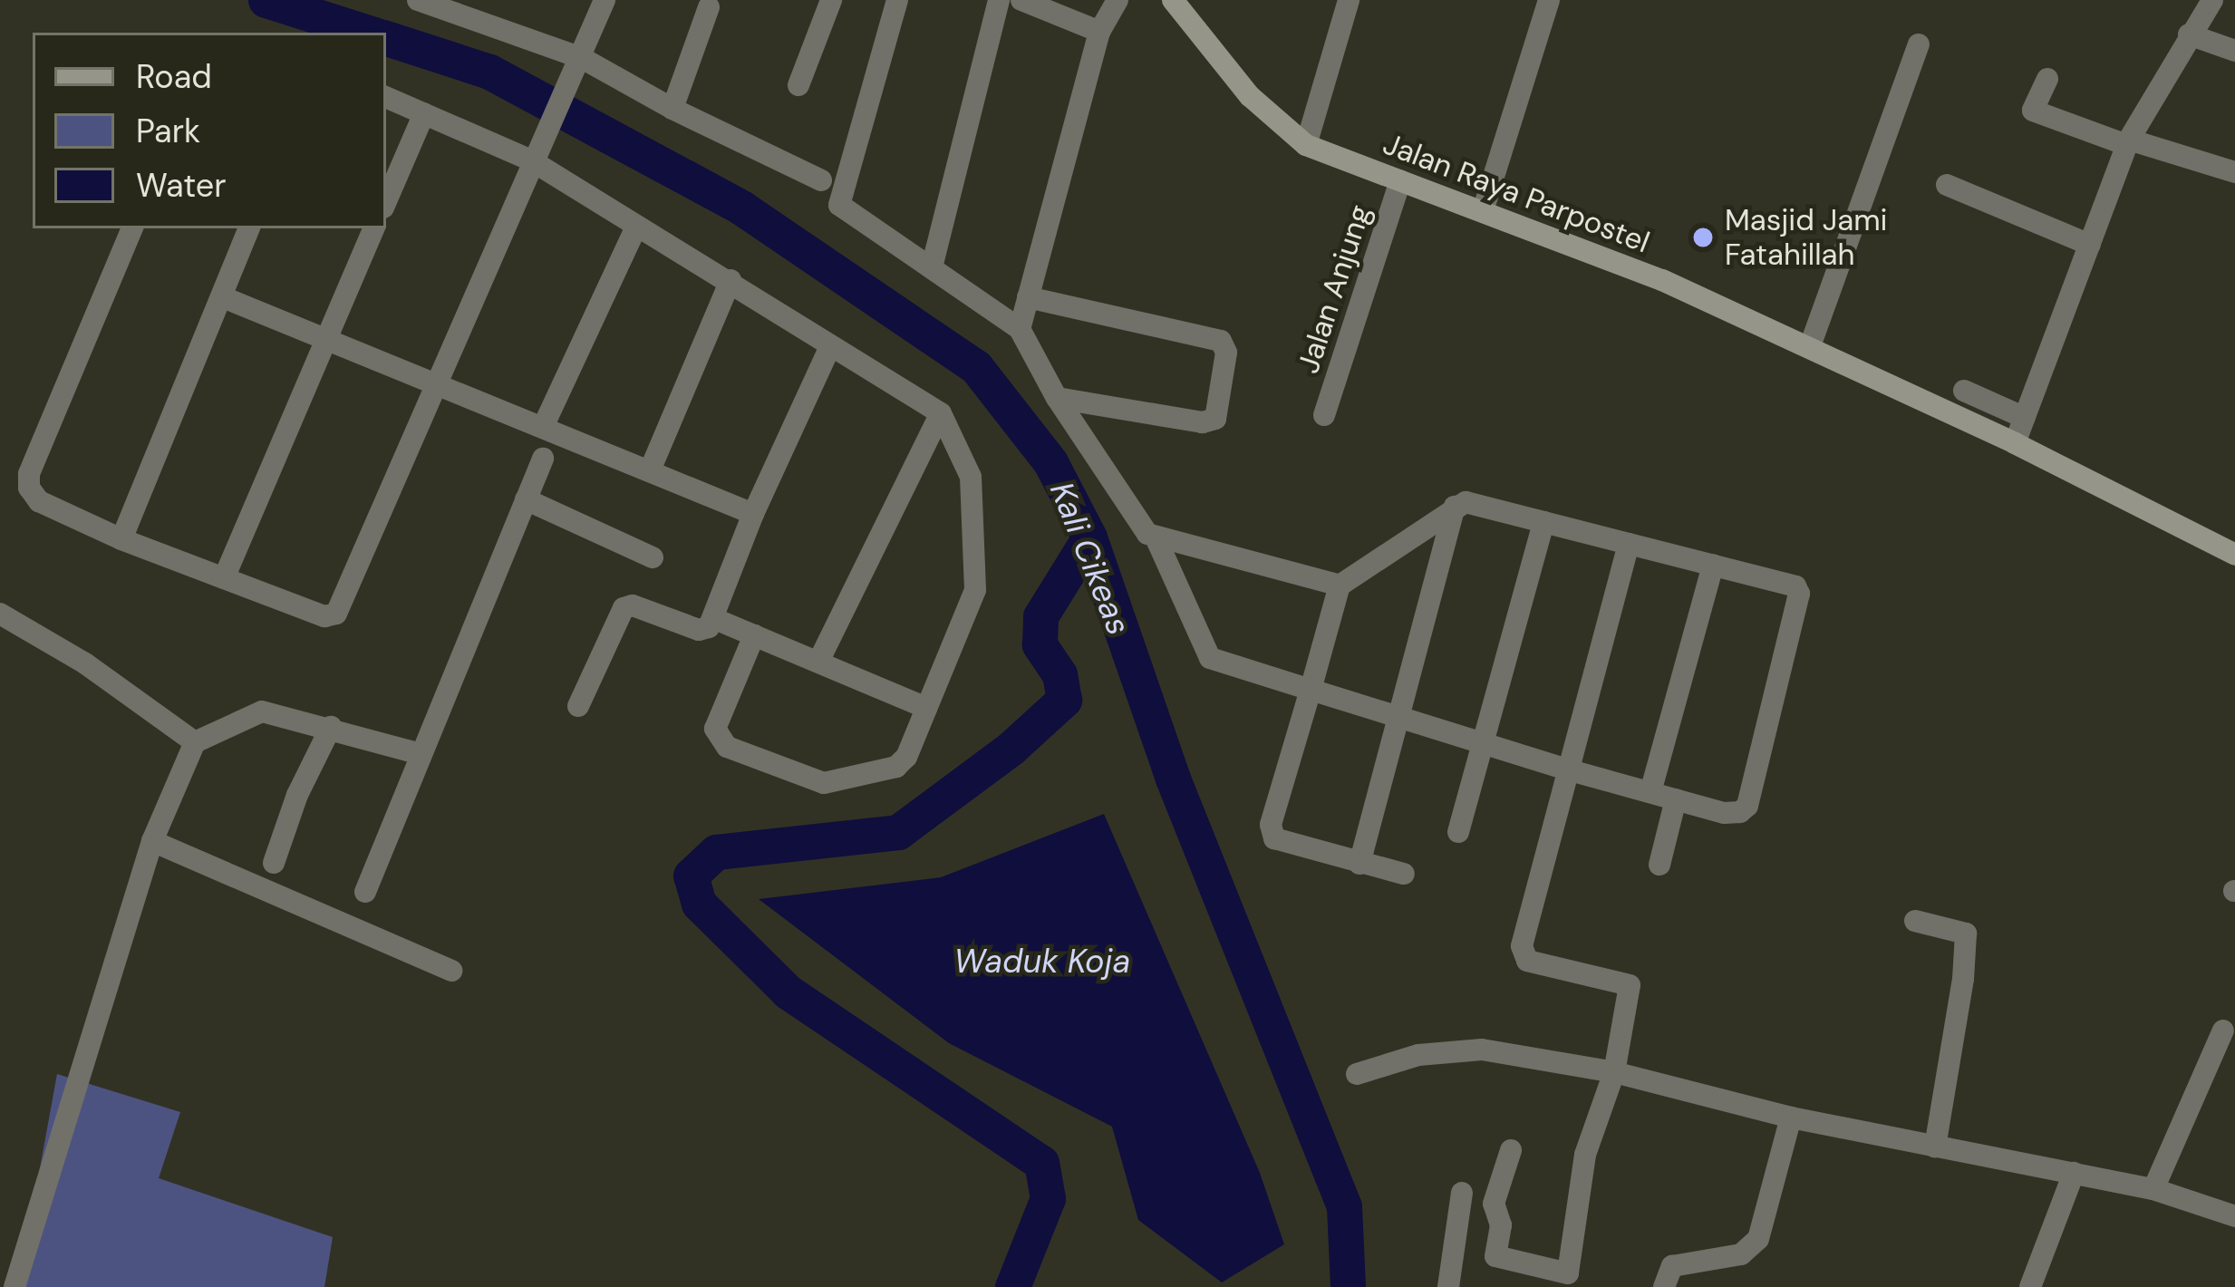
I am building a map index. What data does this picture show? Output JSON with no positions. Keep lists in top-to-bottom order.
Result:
{
  "streets": {
    "main road": ["Jalan Raya Parpostel"],
    "street": ["Jalan Anjung"]
  },
  "crossings": [
    ["Jalan Raya Parpostel", "Jalan Anjung"]
  ],
  "water": ["Kali Cikeas", "Waduk Koja"],
  "places": ["Masjid Jami Fatahillah"],
  "legend": ["Road", "Park", "Water"]
}
